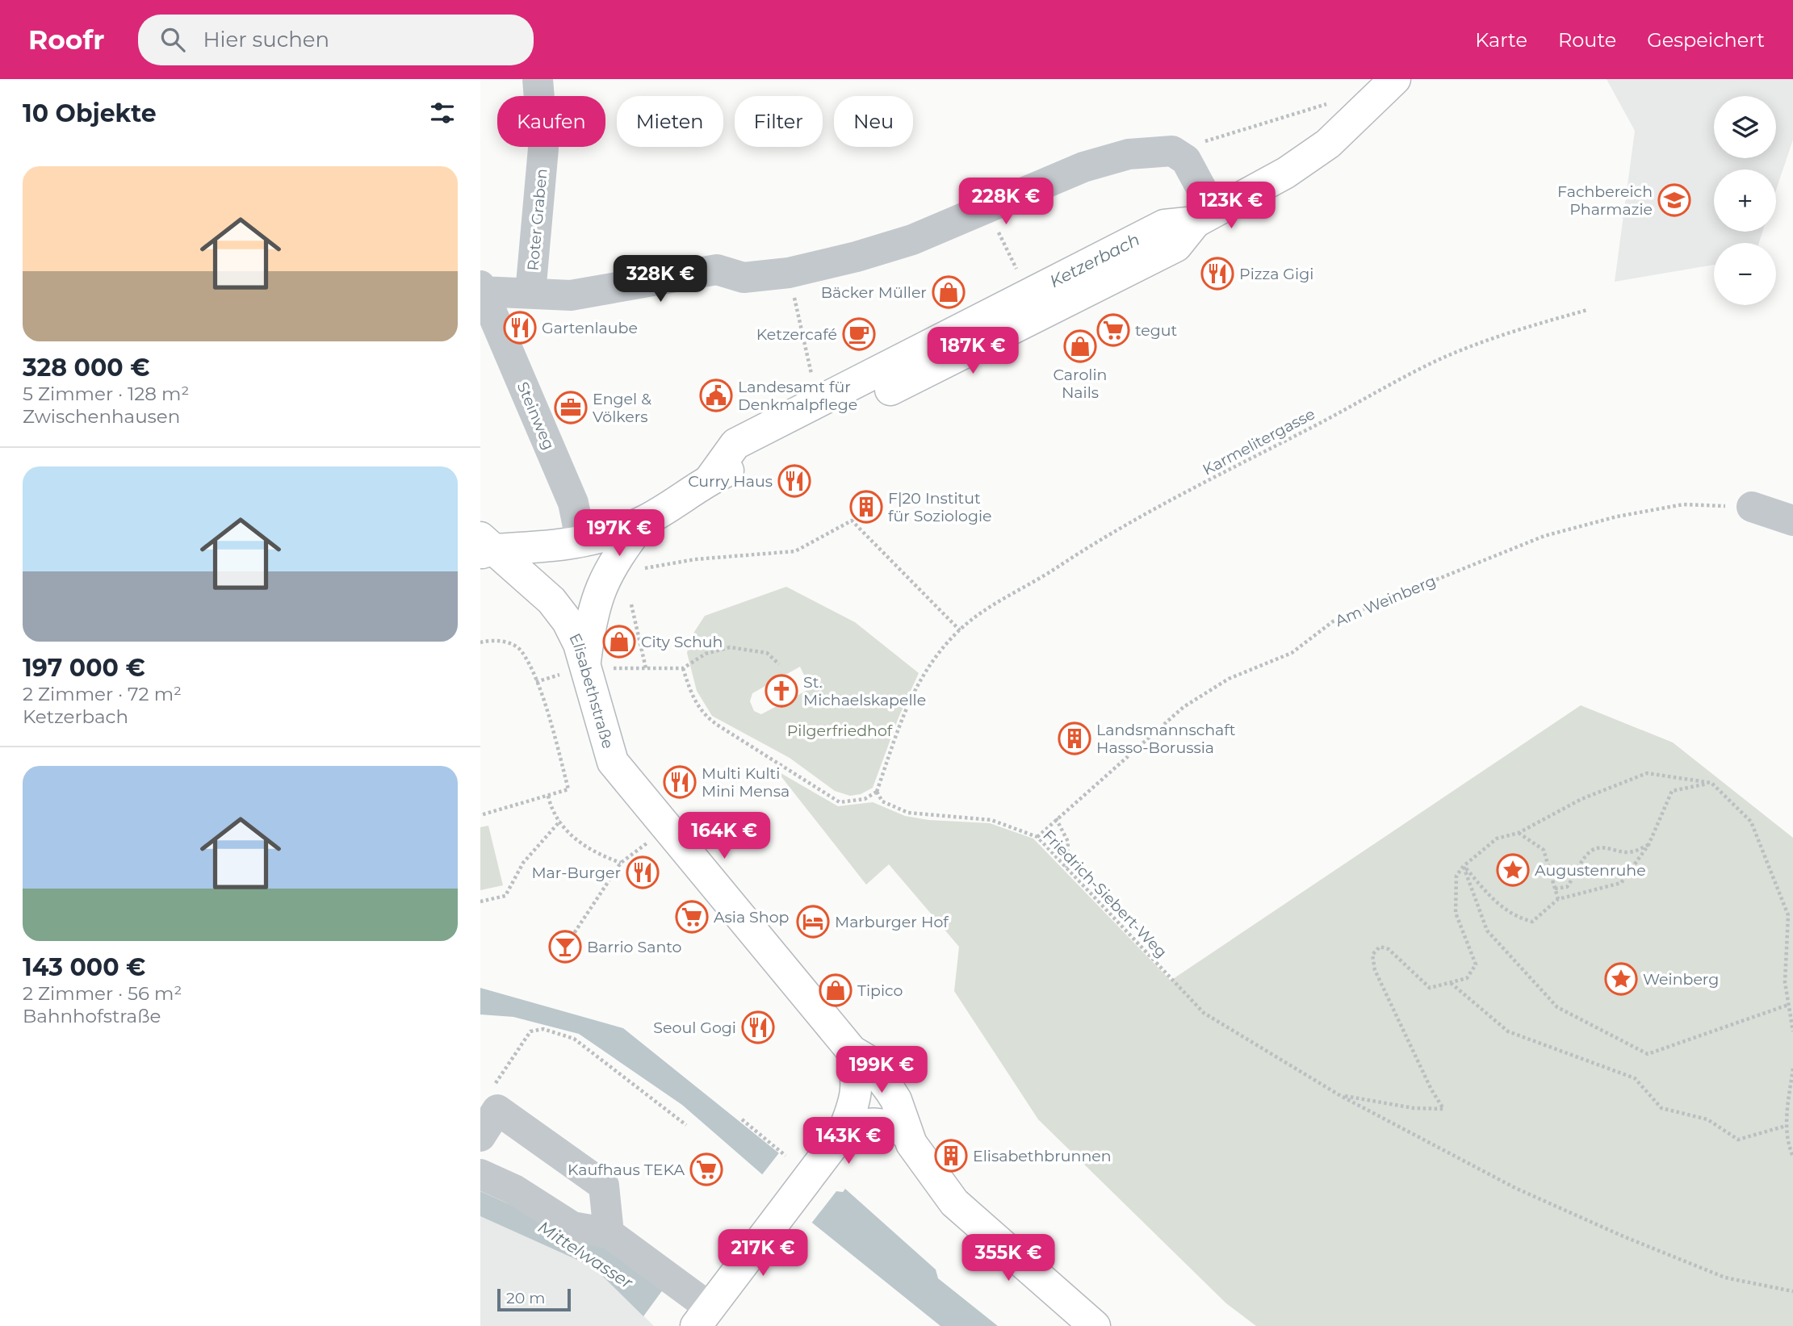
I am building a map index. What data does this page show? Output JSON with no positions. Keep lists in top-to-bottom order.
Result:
{
  "streets": {
    "main road": ["Elisabethstraße"],
    "street": ["Roter Graben", "Steinweg"],
    "path": ["Karmelitergasse", "Am Weinberg", "Friedrich-Siebert-Weg"]
  },
  "crossings": [
    ["Roter Graben", "Steinweg"],
    ["Karmelitergasse", "Friedrich-Siebert-Weg"],
    ["Am Weinberg", "Friedrich-Siebert-Weg"]
  ],
  "water": ["Ketzerbach", "Mittelwasser"],
  "parks": ["Pilgerfriedhof"],
  "places": {
    "school or university": ["Fachbereich Pharmazie"],
    "restaurant": [
      "Pizza Gigi",
      "Gartenlaube",
      "Curry Haus",
      "Multi Kulti Mini Mensa",
      "Mar-Burger",
      "Seoul Gogi"
    ],
    "shop": [
      "Bäcker Müller",
      "Carolin Nails",
      "City Schuh",
      "Tipico"
    ],
    "supermarket": ["tegut", "Asia Shop", "Kaufhaus TEKA"],
    "cafe": ["Ketzercafé"],
    "public building": ["Landesamt für Denkmalpflege"],
    "office": ["Engel & Völkers"],
    "building": ["F|20 Institut für Soziologie", "Landsmannschaft Hasso-Borussia", "Elisabethbrunnen"],
    "church": ["St. Michaelskapelle"],
    "place": ["Augustenruhe", "Weinberg"],
    "hotel": ["Marburger Hof"],
    "bar": ["Barrio Santo"]
  },
  "scale_bar": "20 m",
  "page": {
    "header": "Roofr",
    "search": "Hier suchen",
    "nav": ["Karte", "Route", "Gespeichert"],
    "heading": "10 Objekte",
    "map_buttons": ["+", "−"],
    "chip": [
      "Kaufen",
      "Mieten",
      "Filter",
      "Neu"
    ],
    "list": [
      {
        "name": "328 000 €",
        "note": "5 Zimmer · 128 m² · Zwischenhausen"
      },
      {
        "name": "197 000 €",
        "note": "2 Zimmer · 72 m² · Ketzerbach"
      },
      {
        "name": "143 000 €",
        "note": "2 Zimmer · 56 m² · Bahnhofstraße"
      }
    ],
    "price": [
      "228K €",
      "123K €",
      "328K €",
      "187K €",
      "197K €",
      "164K €",
      "199K €",
      "143K €",
      "217K €",
      "355K €"
    ],
    "scale": "20 m"
  }
}
